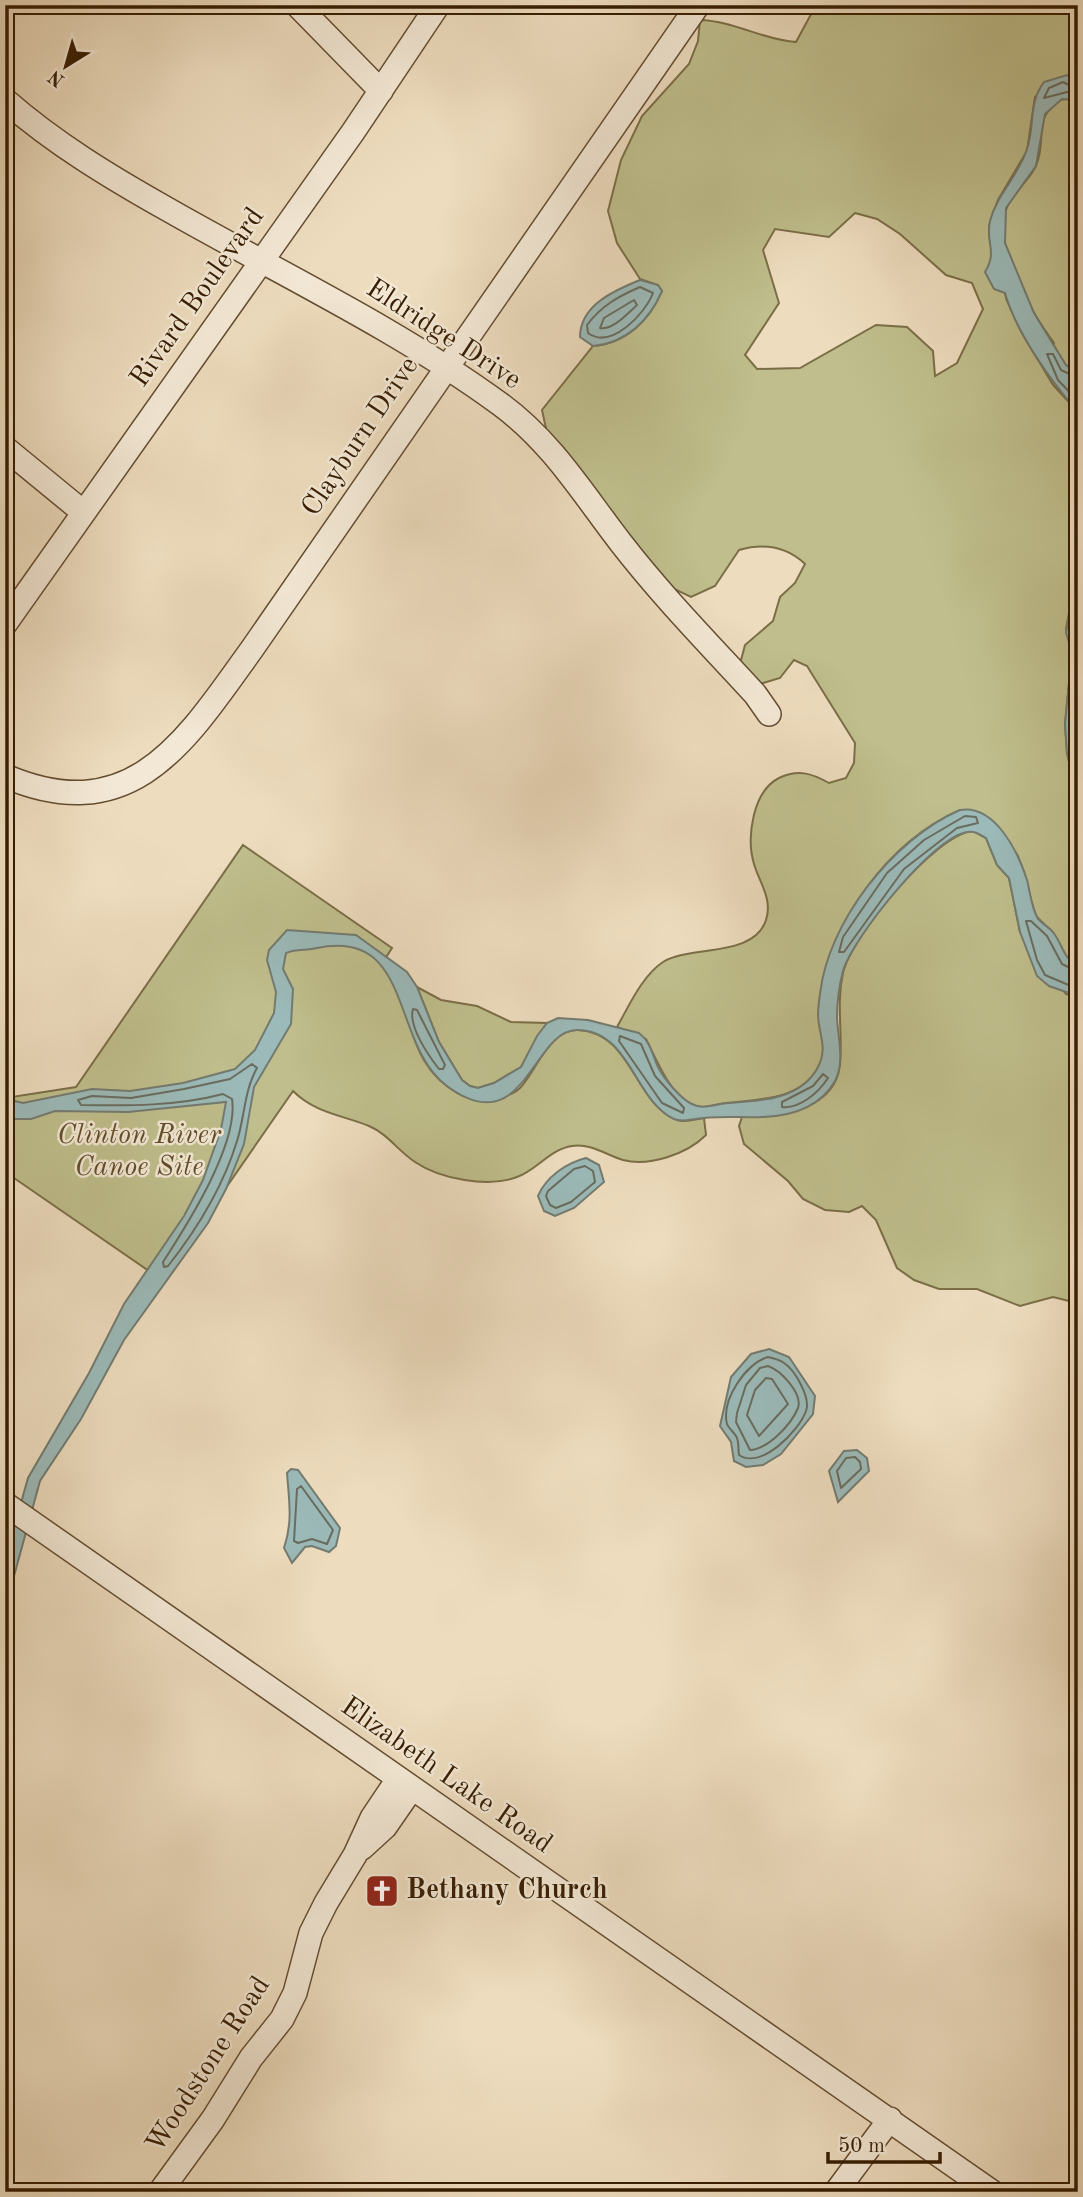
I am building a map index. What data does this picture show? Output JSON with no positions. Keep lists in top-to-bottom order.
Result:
{
  "streets": {
    "street": [
      "Rivard Boulevard",
      "Eldridge Drive",
      "Clayburn Drive",
      "Elizabeth Lake Road",
      "Woodstone Road"
    ]
  },
  "crossings": [
    ["Rivard Boulevard", "Eldridge Drive"],
    ["Eldridge Drive", "Clayburn Drive"],
    ["Elizabeth Lake Road", "Woodstone Road"]
  ],
  "parks": ["Clinton River Canoe Site"],
  "places": {
    "church": ["Bethany Church"]
  },
  "scale_bar": "50 m",
  "north": "bottom left"
}
